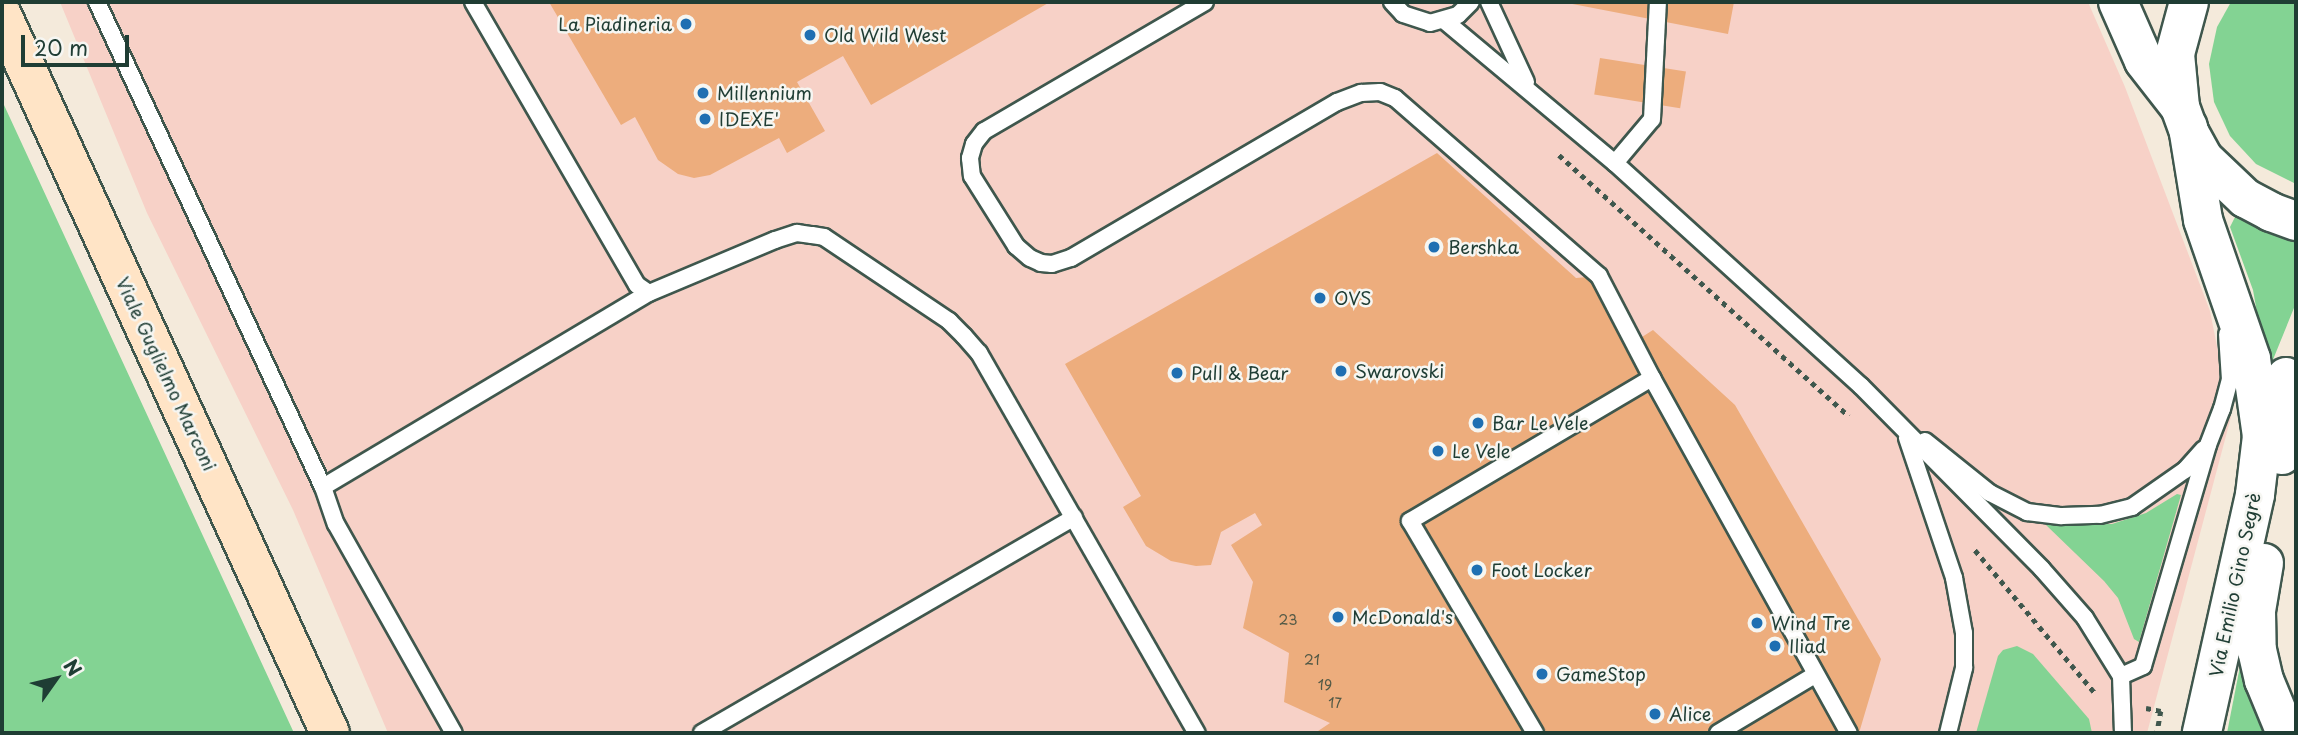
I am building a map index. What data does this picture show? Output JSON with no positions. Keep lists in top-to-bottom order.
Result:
{
  "streets": {
    "main road": ["Viale Guglielmo Marconi"],
    "street": ["Via Emilio Gino Segrè"]
  },
  "places": [
    "La Piadineria",
    "Old Wild West",
    "Millennium",
    "IDEXE'",
    "Bershka",
    "OVS",
    "Swarovski",
    "Pull & Bear",
    "Bar Le Vele",
    "Le Vele",
    "Foot Locker",
    "McDonald's",
    "Wind Tre",
    "Iliad",
    "GameStop",
    "Alice"
  ],
  "house_numbers": [
    "23",
    "21",
    "19",
    "17"
  ],
  "scale_bar": "20 m",
  "north": "top right"
}
